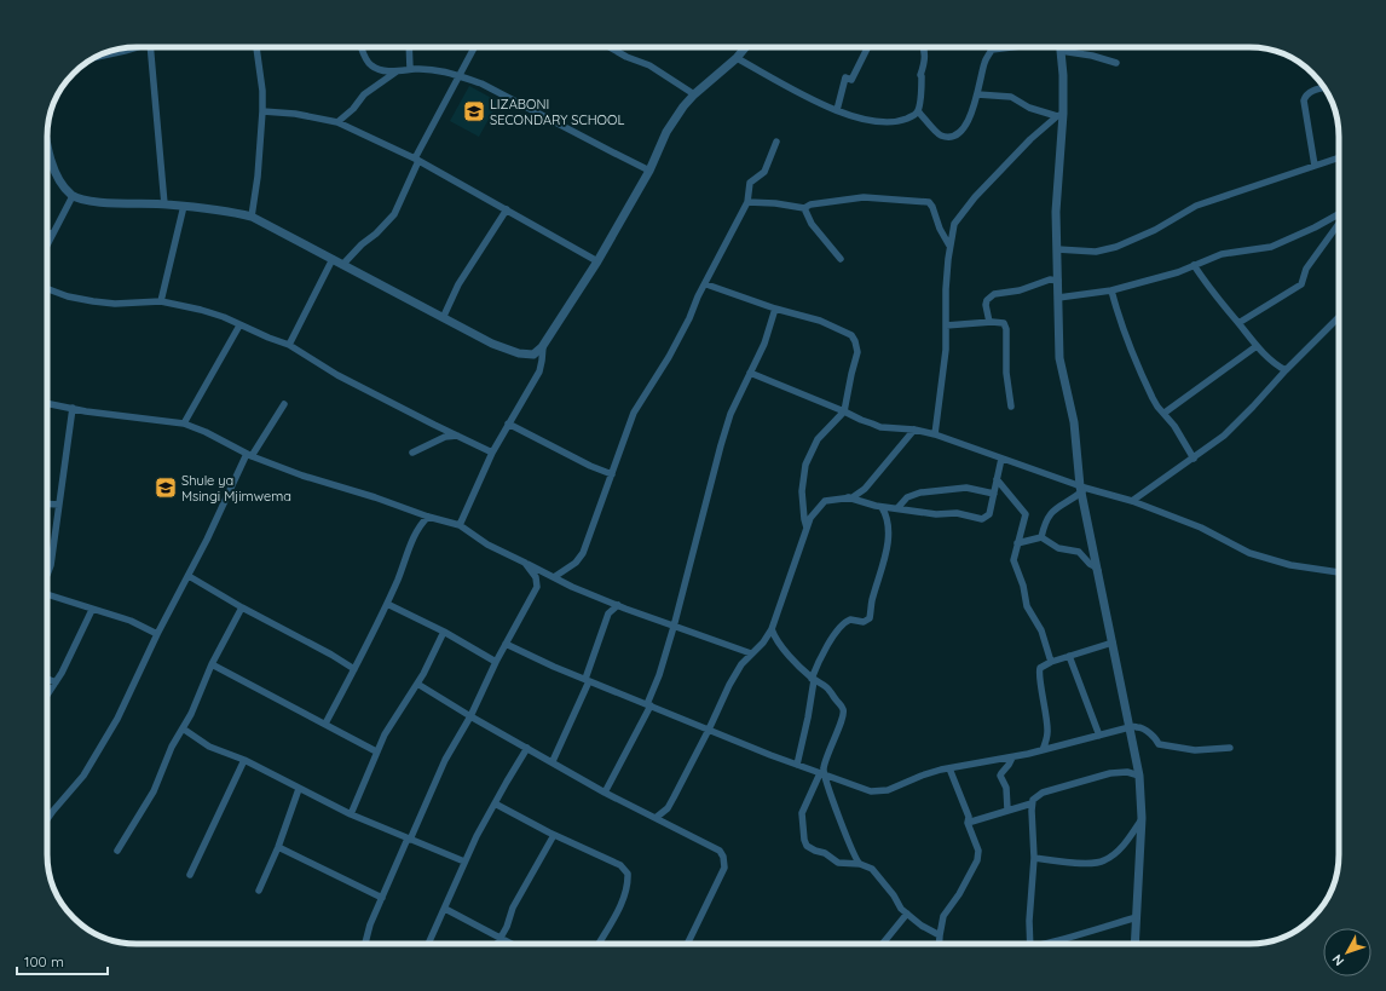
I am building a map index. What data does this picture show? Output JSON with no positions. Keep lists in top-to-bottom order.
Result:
{
  "places": {
    "school or university": ["LIZABONI SECONDARY SCHOOL", "Shule ya Msingi Mjimwema"]
  },
  "scale_bar": "100 m",
  "north": "bottom left"
}
